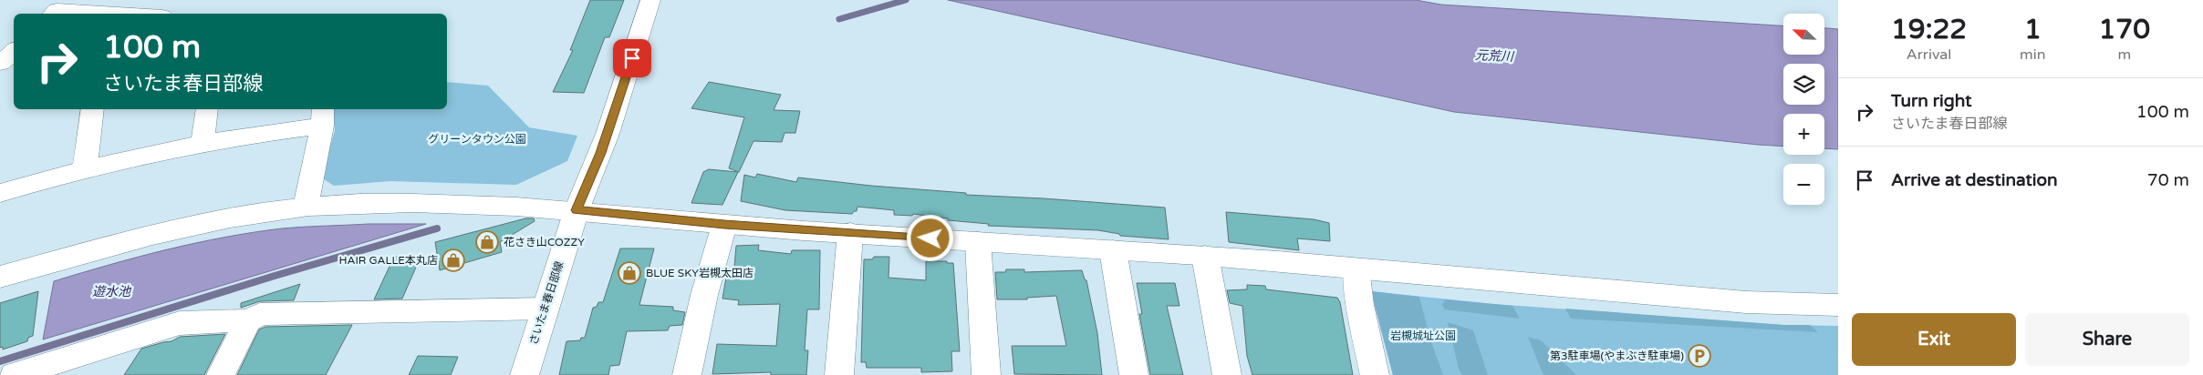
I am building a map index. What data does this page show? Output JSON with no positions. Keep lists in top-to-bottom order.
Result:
{
  "streets": {
    "street": ["さいたま春日部線"]
  },
  "water": ["元荒川", "遊水池"],
  "parks": ["グリーンタウン公園", "岩槻城址公園"],
  "places": {
    "shop": ["花さき山COZZY", "HAIR GALLE本丸店", "BLUE SKY岩槻太田店"],
    "parking": ["第3駐車場(やまぶき駐車場)"]
  },
  "north": "top left",
  "page": {
    "eta": [
      "19:22",
      "Arrival",
      "1",
      "min",
      "170",
      "m"
    ],
    "map_buttons": ["+", "−"],
    "turn": ["100 m", "さいたま春日部線"],
    "list": [
      {
        "name": "Turn right",
        "note": "さいたま春日部線",
        "value": "100 m"
      },
      {
        "name": "Arrive at destination",
        "value": "70 m"
      }
    ],
    "buttons": ["Exit", "Share"]
  }
}
